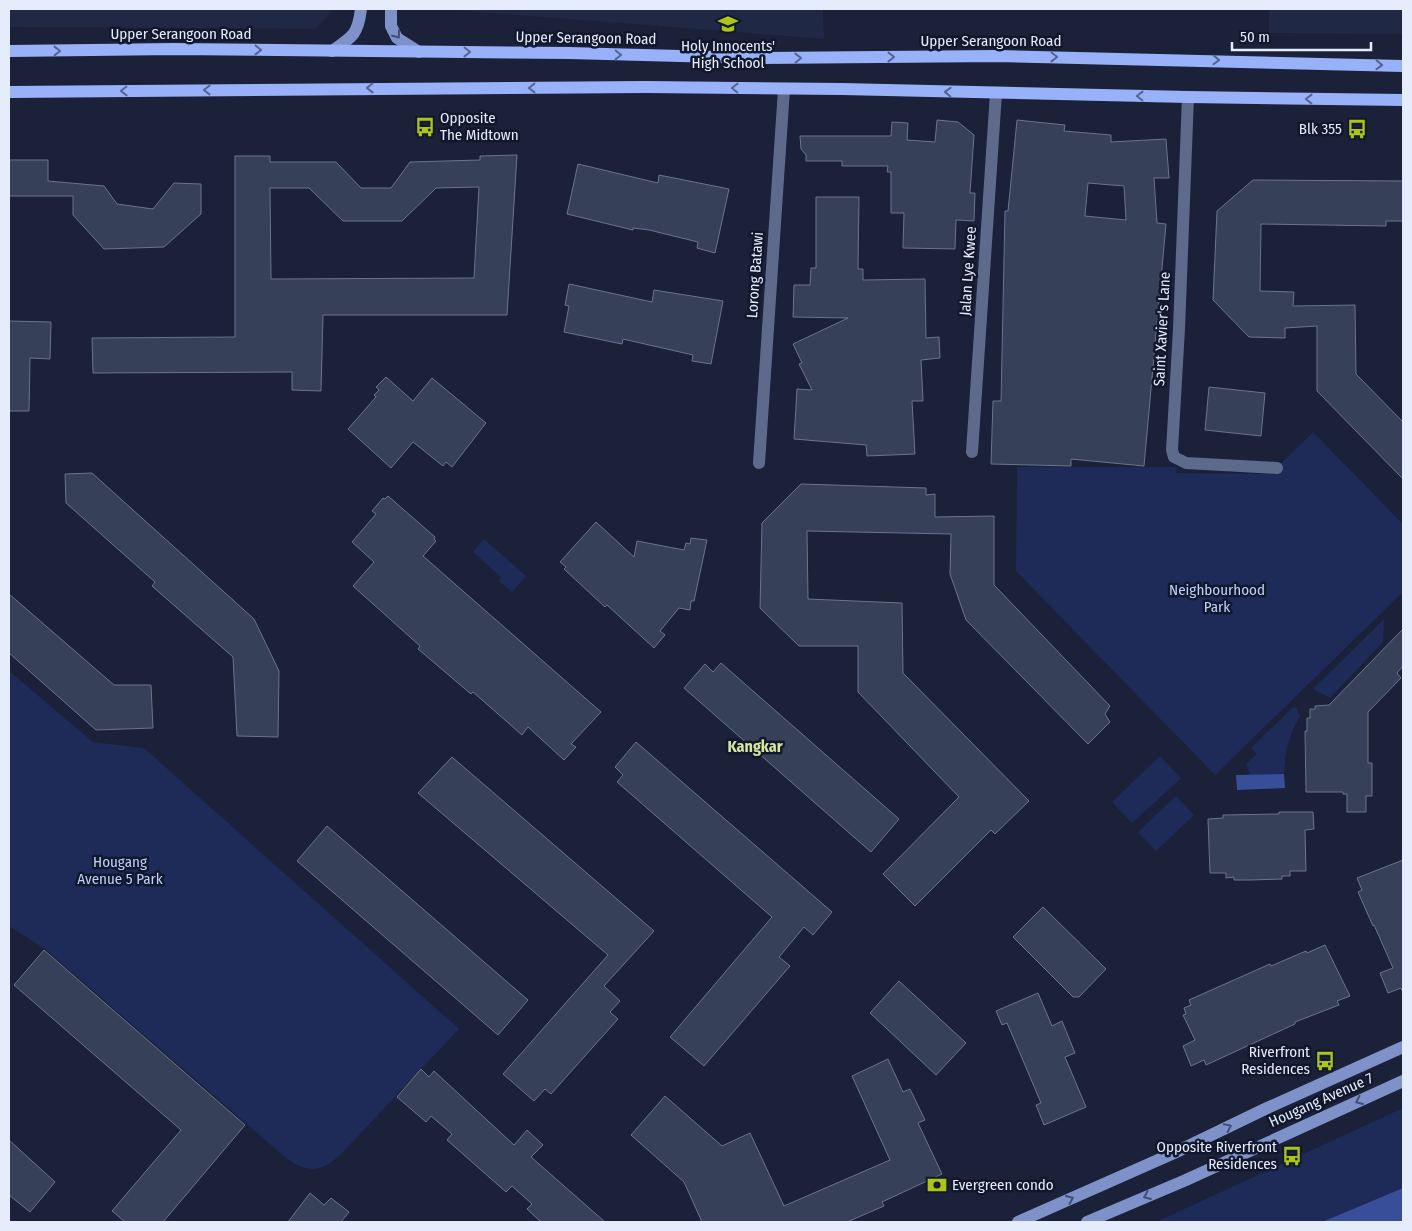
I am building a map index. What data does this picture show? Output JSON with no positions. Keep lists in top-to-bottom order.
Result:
{
  "streets": {
    "main road": ["Upper Serangoon Road", "Hougang Avenue 7"],
    "street": ["Jalan Lye Kwee", "Lorong Batawi", "Saint Xavier's Lane"]
  },
  "districts": ["Kangkar"],
  "parks": ["Neighbourhood Park", "Hougang Avenue 5 Park"],
  "places": {
    "school or university": ["Holy Innocents' High School"],
    "bus stop": [
      "Opposite The Midtown",
      "Blk 355",
      "Riverfront Residences",
      "Opposite Riverfront Residences"
    ],
    "bank": ["Evergreen condo"]
  },
  "scale_bar": "50 m"
}
